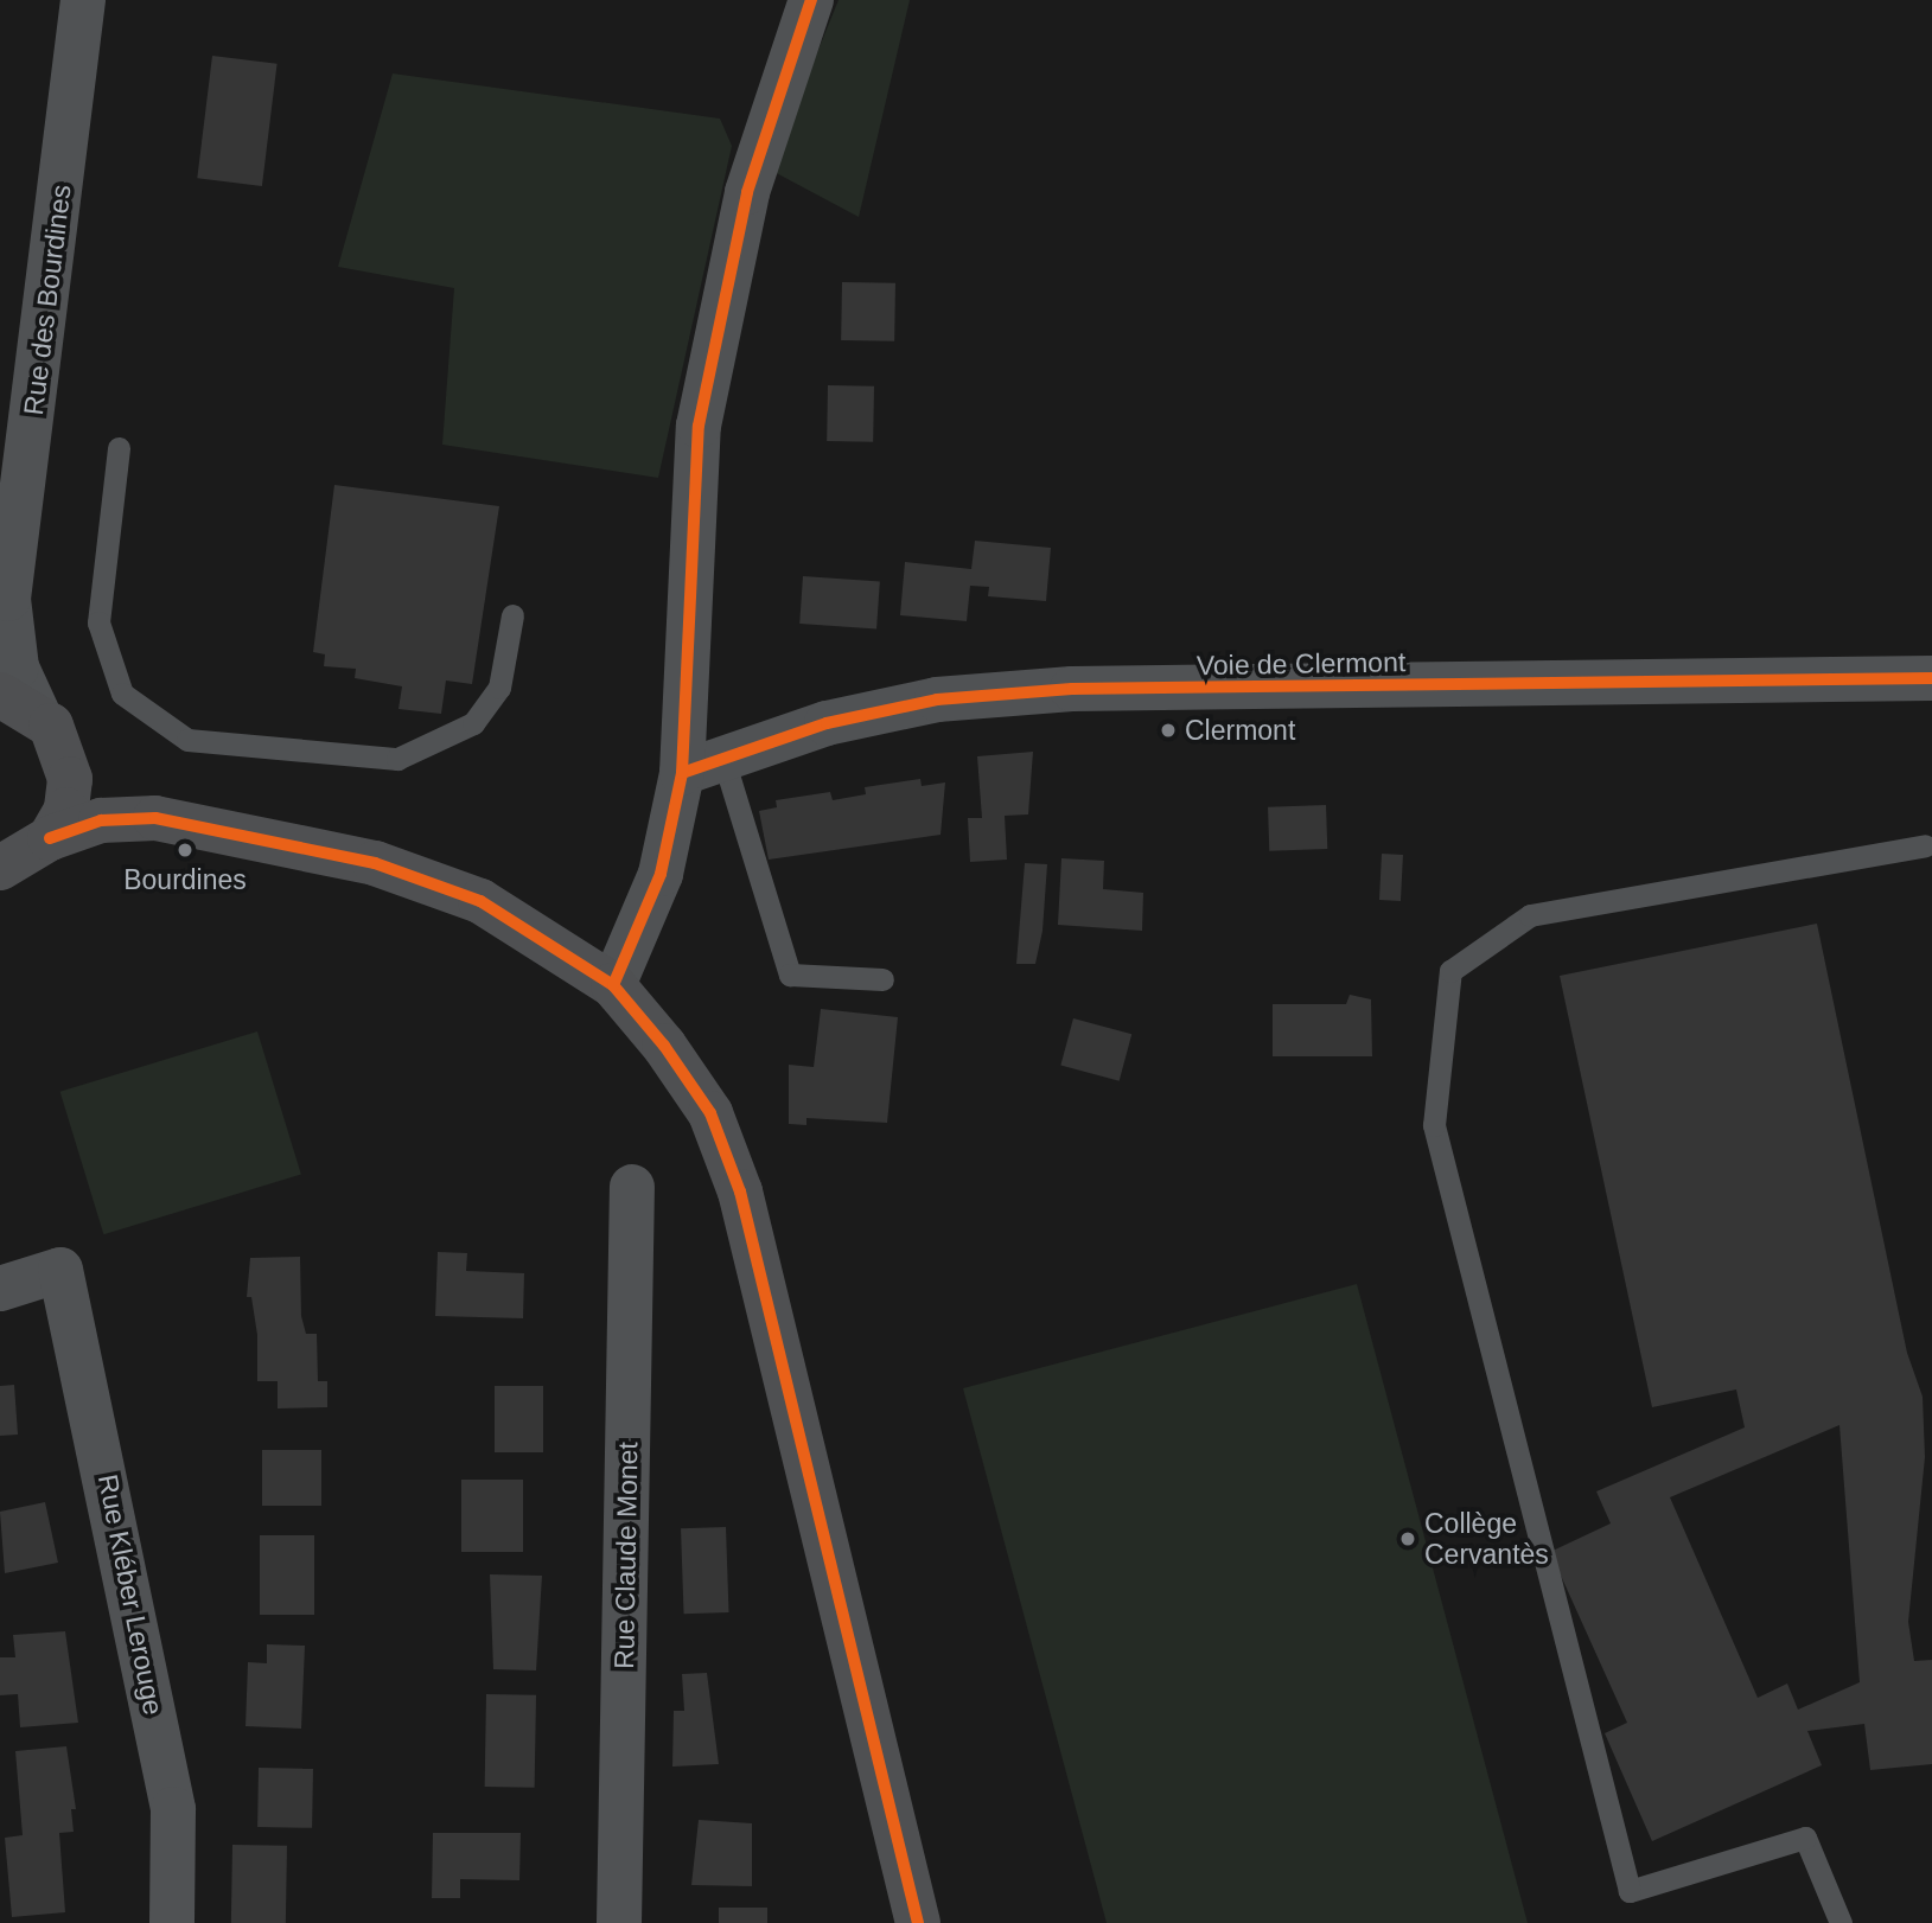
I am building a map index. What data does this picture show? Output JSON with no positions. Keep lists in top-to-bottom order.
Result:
{
  "streets": {
    "street": [
      "Rue des Bourdines",
      "Voie de Clermont",
      "Rue Claude Monet",
      "Rue Kléber Lerouge"
    ]
  },
  "places": ["Clermont", "Bourdines", "Collège Cervantès"]
}
